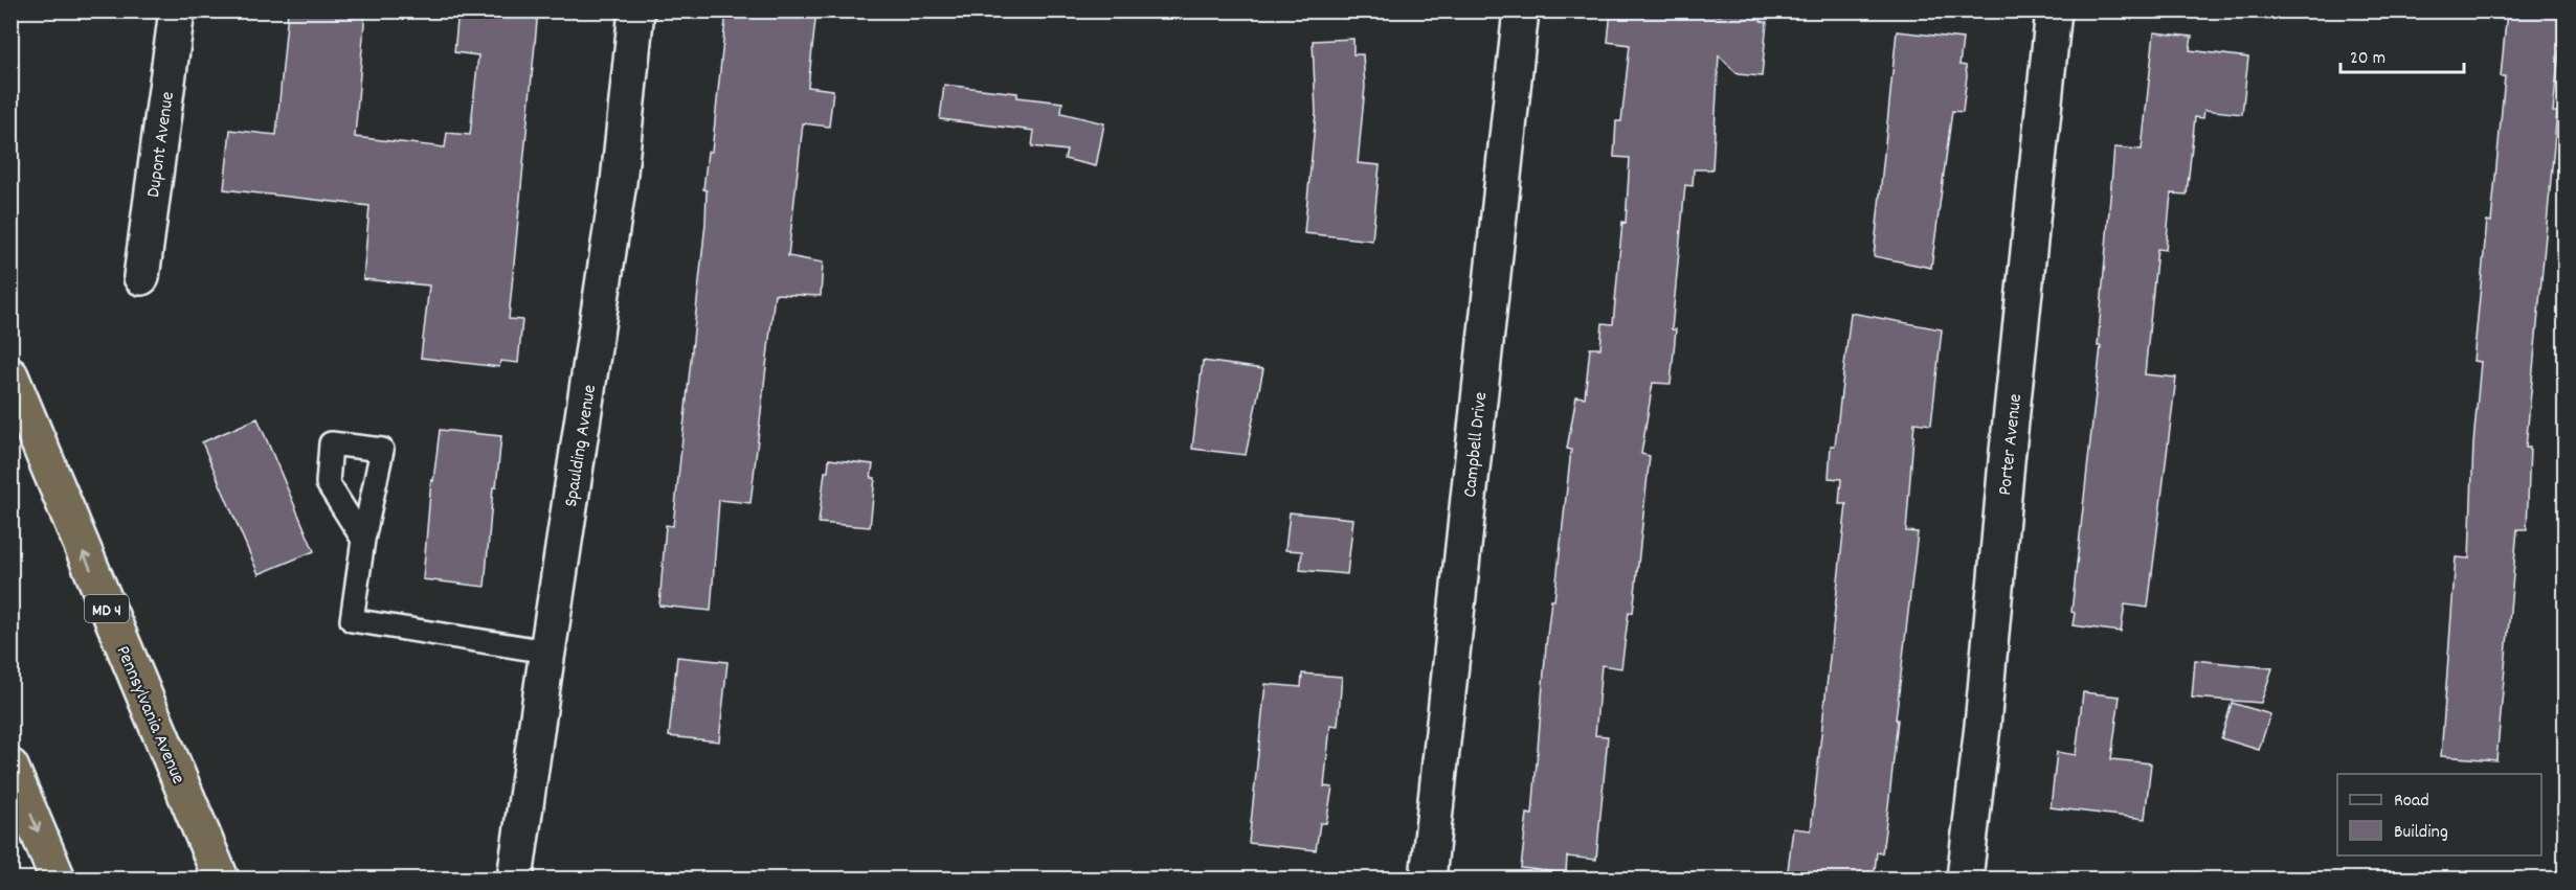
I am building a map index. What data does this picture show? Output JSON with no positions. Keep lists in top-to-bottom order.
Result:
{
  "streets": {
    "highway": ["MD 4", "Pennsylvania Avenue"],
    "street": [
      "Dupont Avenue",
      "Campbell Drive",
      "Porter Avenue",
      "Spaulding Avenue"
    ]
  },
  "one_way": ["Pennsylvania Avenue"],
  "legend": ["Road", "Building"],
  "scale_bar": "20 m"
}
